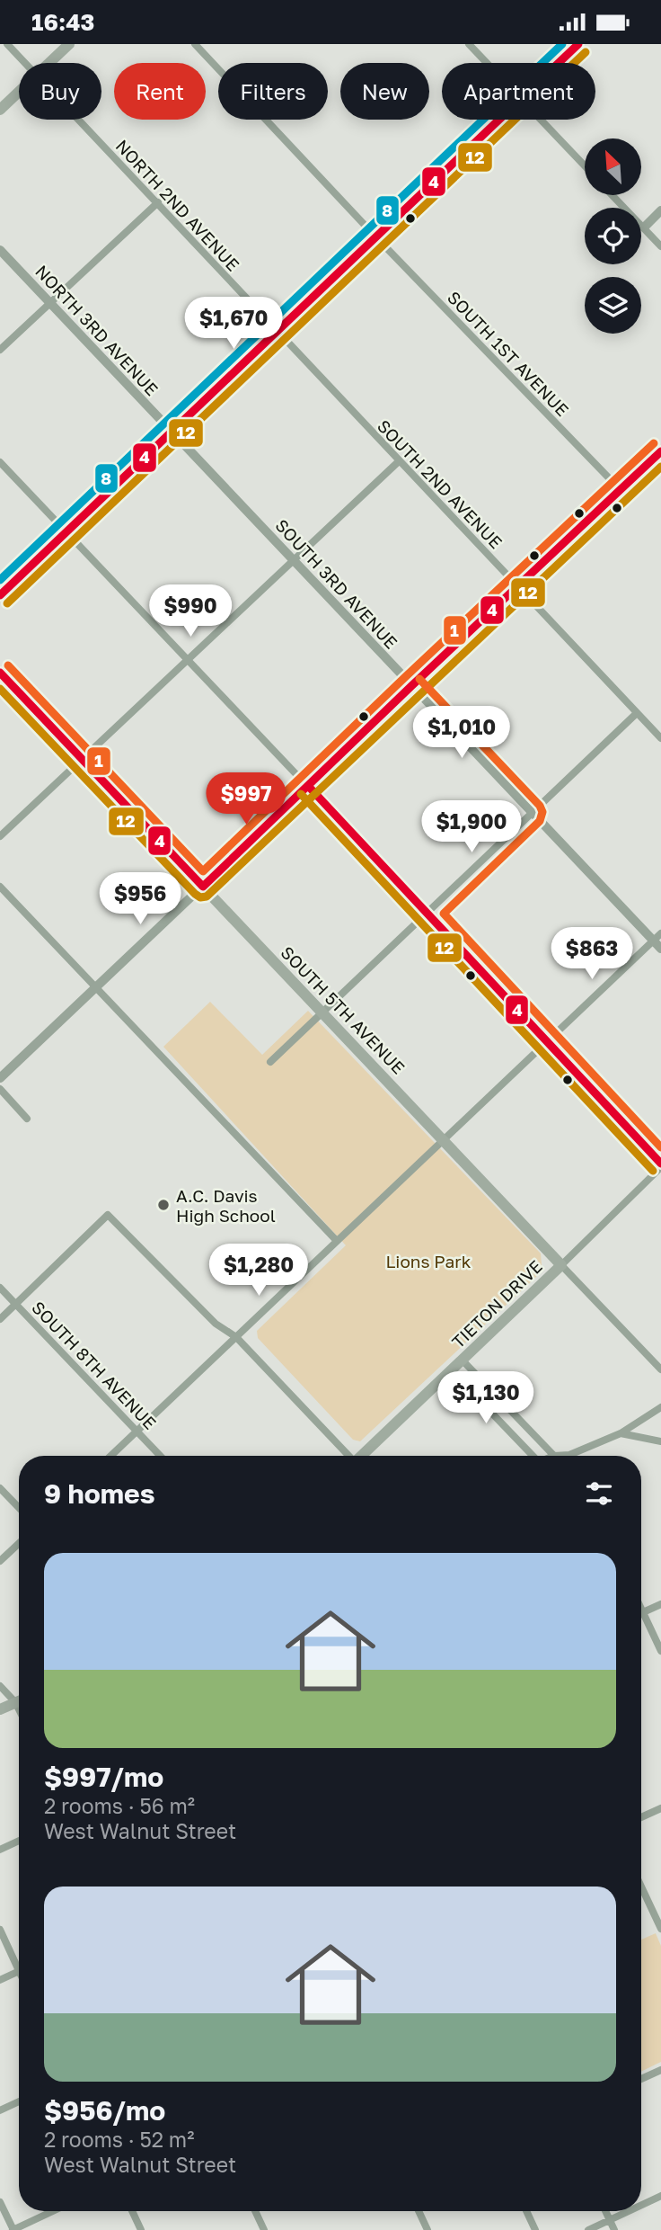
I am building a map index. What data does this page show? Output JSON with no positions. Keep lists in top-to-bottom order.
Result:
{
  "streets": {
    "main road": ["SOUTH 5TH AVENUE", "TIETON DRIVE"],
    "street": [
      "NORTH 2ND AVENUE",
      "NORTH 3RD AVENUE",
      "SOUTH 1ST AVENUE",
      "SOUTH 2ND AVENUE",
      "SOUTH 3RD AVENUE",
      "SOUTH 8TH AVENUE"
    ]
  },
  "crossings": [
    ["NORTH 2ND AVENUE", "SOUTH 2ND AVENUE"],
    ["NORTH 3RD AVENUE", "SOUTH 3RD AVENUE"],
    ["SOUTH 5TH AVENUE", "TIETON DRIVE"]
  ],
  "parks": ["Lions Park"],
  "places": ["A.C. Davis High School"],
  "lines": [
    "transit line 4",
    "transit line 8",
    "transit line 12",
    "transit line 1"
  ],
  "north": "top left",
  "page": {
    "status": "16:43",
    "chip": [
      "Buy",
      "Rent",
      "Filters",
      "New",
      "Apartment"
    ],
    "price": [
      "$1,670",
      "$990",
      "$1,010",
      "$997",
      "$1,900",
      "$956",
      "$863",
      "$1,280",
      "$1,130"
    ],
    "heading": "9 homes",
    "list": [
      {
        "name": "$997/mo",
        "note": "2 rooms · 56 m² · West Walnut Street"
      },
      {
        "name": "$956/mo",
        "note": "2 rooms · 52 m² · West Walnut Street"
      }
    ]
  }
}
